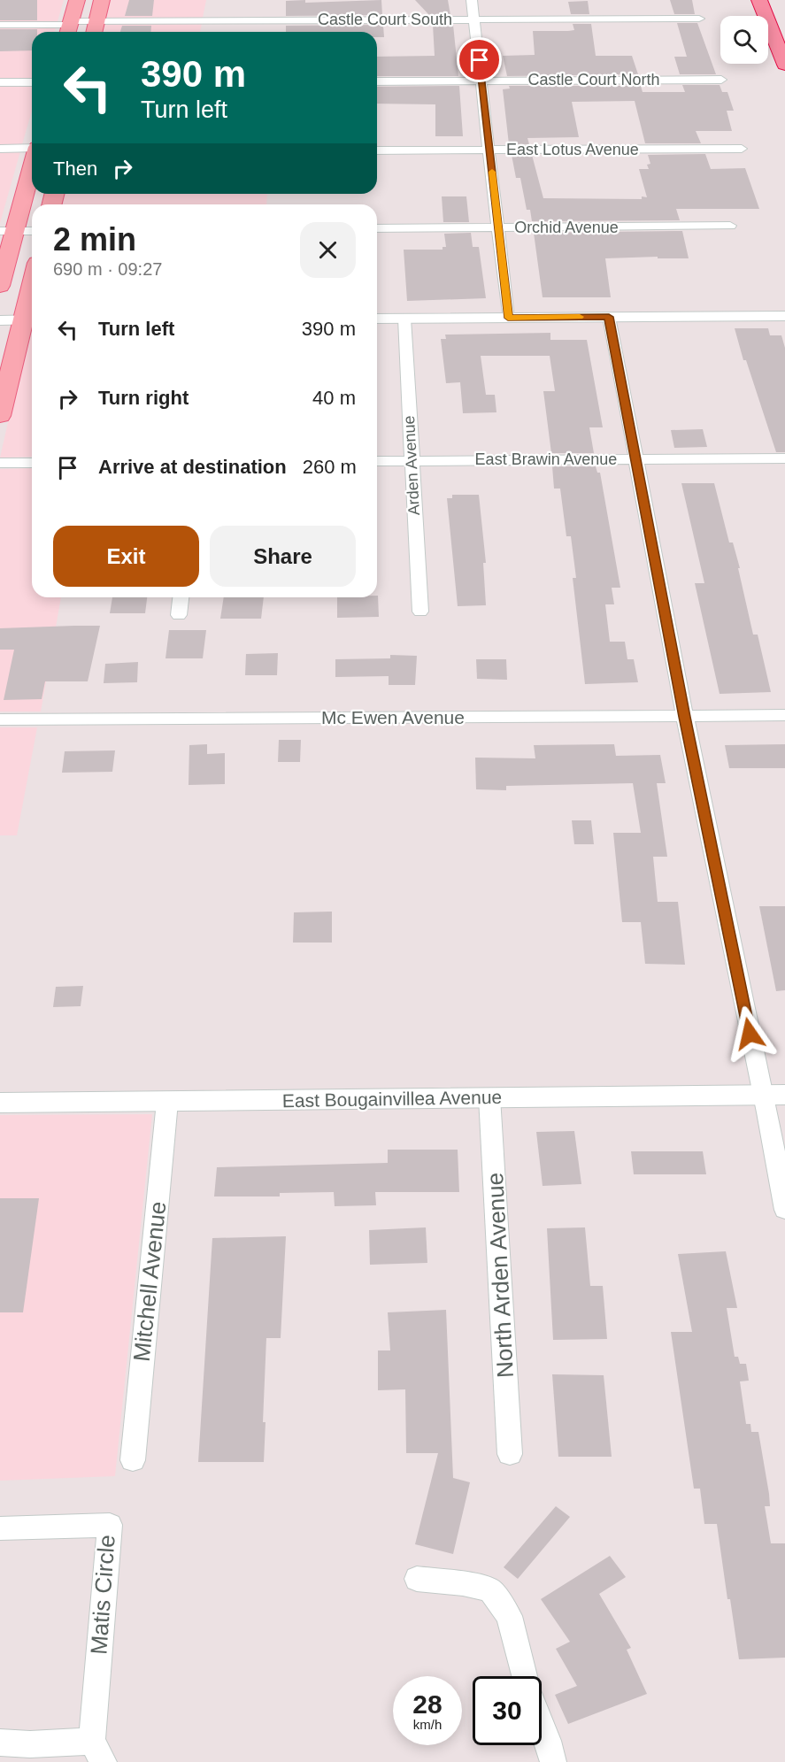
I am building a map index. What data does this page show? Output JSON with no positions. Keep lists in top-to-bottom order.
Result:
{
  "streets": {
    "street": [
      "Castle Court South",
      "Castle Court North",
      "East Lotus Avenue",
      "Orchid Avenue",
      "East Brawin Avenue",
      "Arden Avenue",
      "Mc Ewen Avenue",
      "East Bougainvillea Avenue",
      "North Arden Avenue",
      "Mitchell Avenue",
      "Matis Circle"
    ]
  },
  "crossings": [
    ["East Brawin Avenue", "Arden Avenue"],
    ["East Bougainvillea Avenue", "North Arden Avenue"],
    ["East Bougainvillea Avenue", "Mitchell Avenue"]
  ],
  "page": {
    "turn": ["390 m", "Turn left"],
    "then": "Then",
    "heading": ["2 min", "690 m · 09:27"],
    "list": [
      {
        "name": "Turn left",
        "value": "390 m"
      },
      {
        "name": "Turn right",
        "value": "40 m"
      },
      {
        "name": "Arrive at destination",
        "value": "260 m"
      }
    ],
    "buttons": ["Exit", "Share"],
    "speed": "28 km/h",
    "limit": "30"
  }
}
